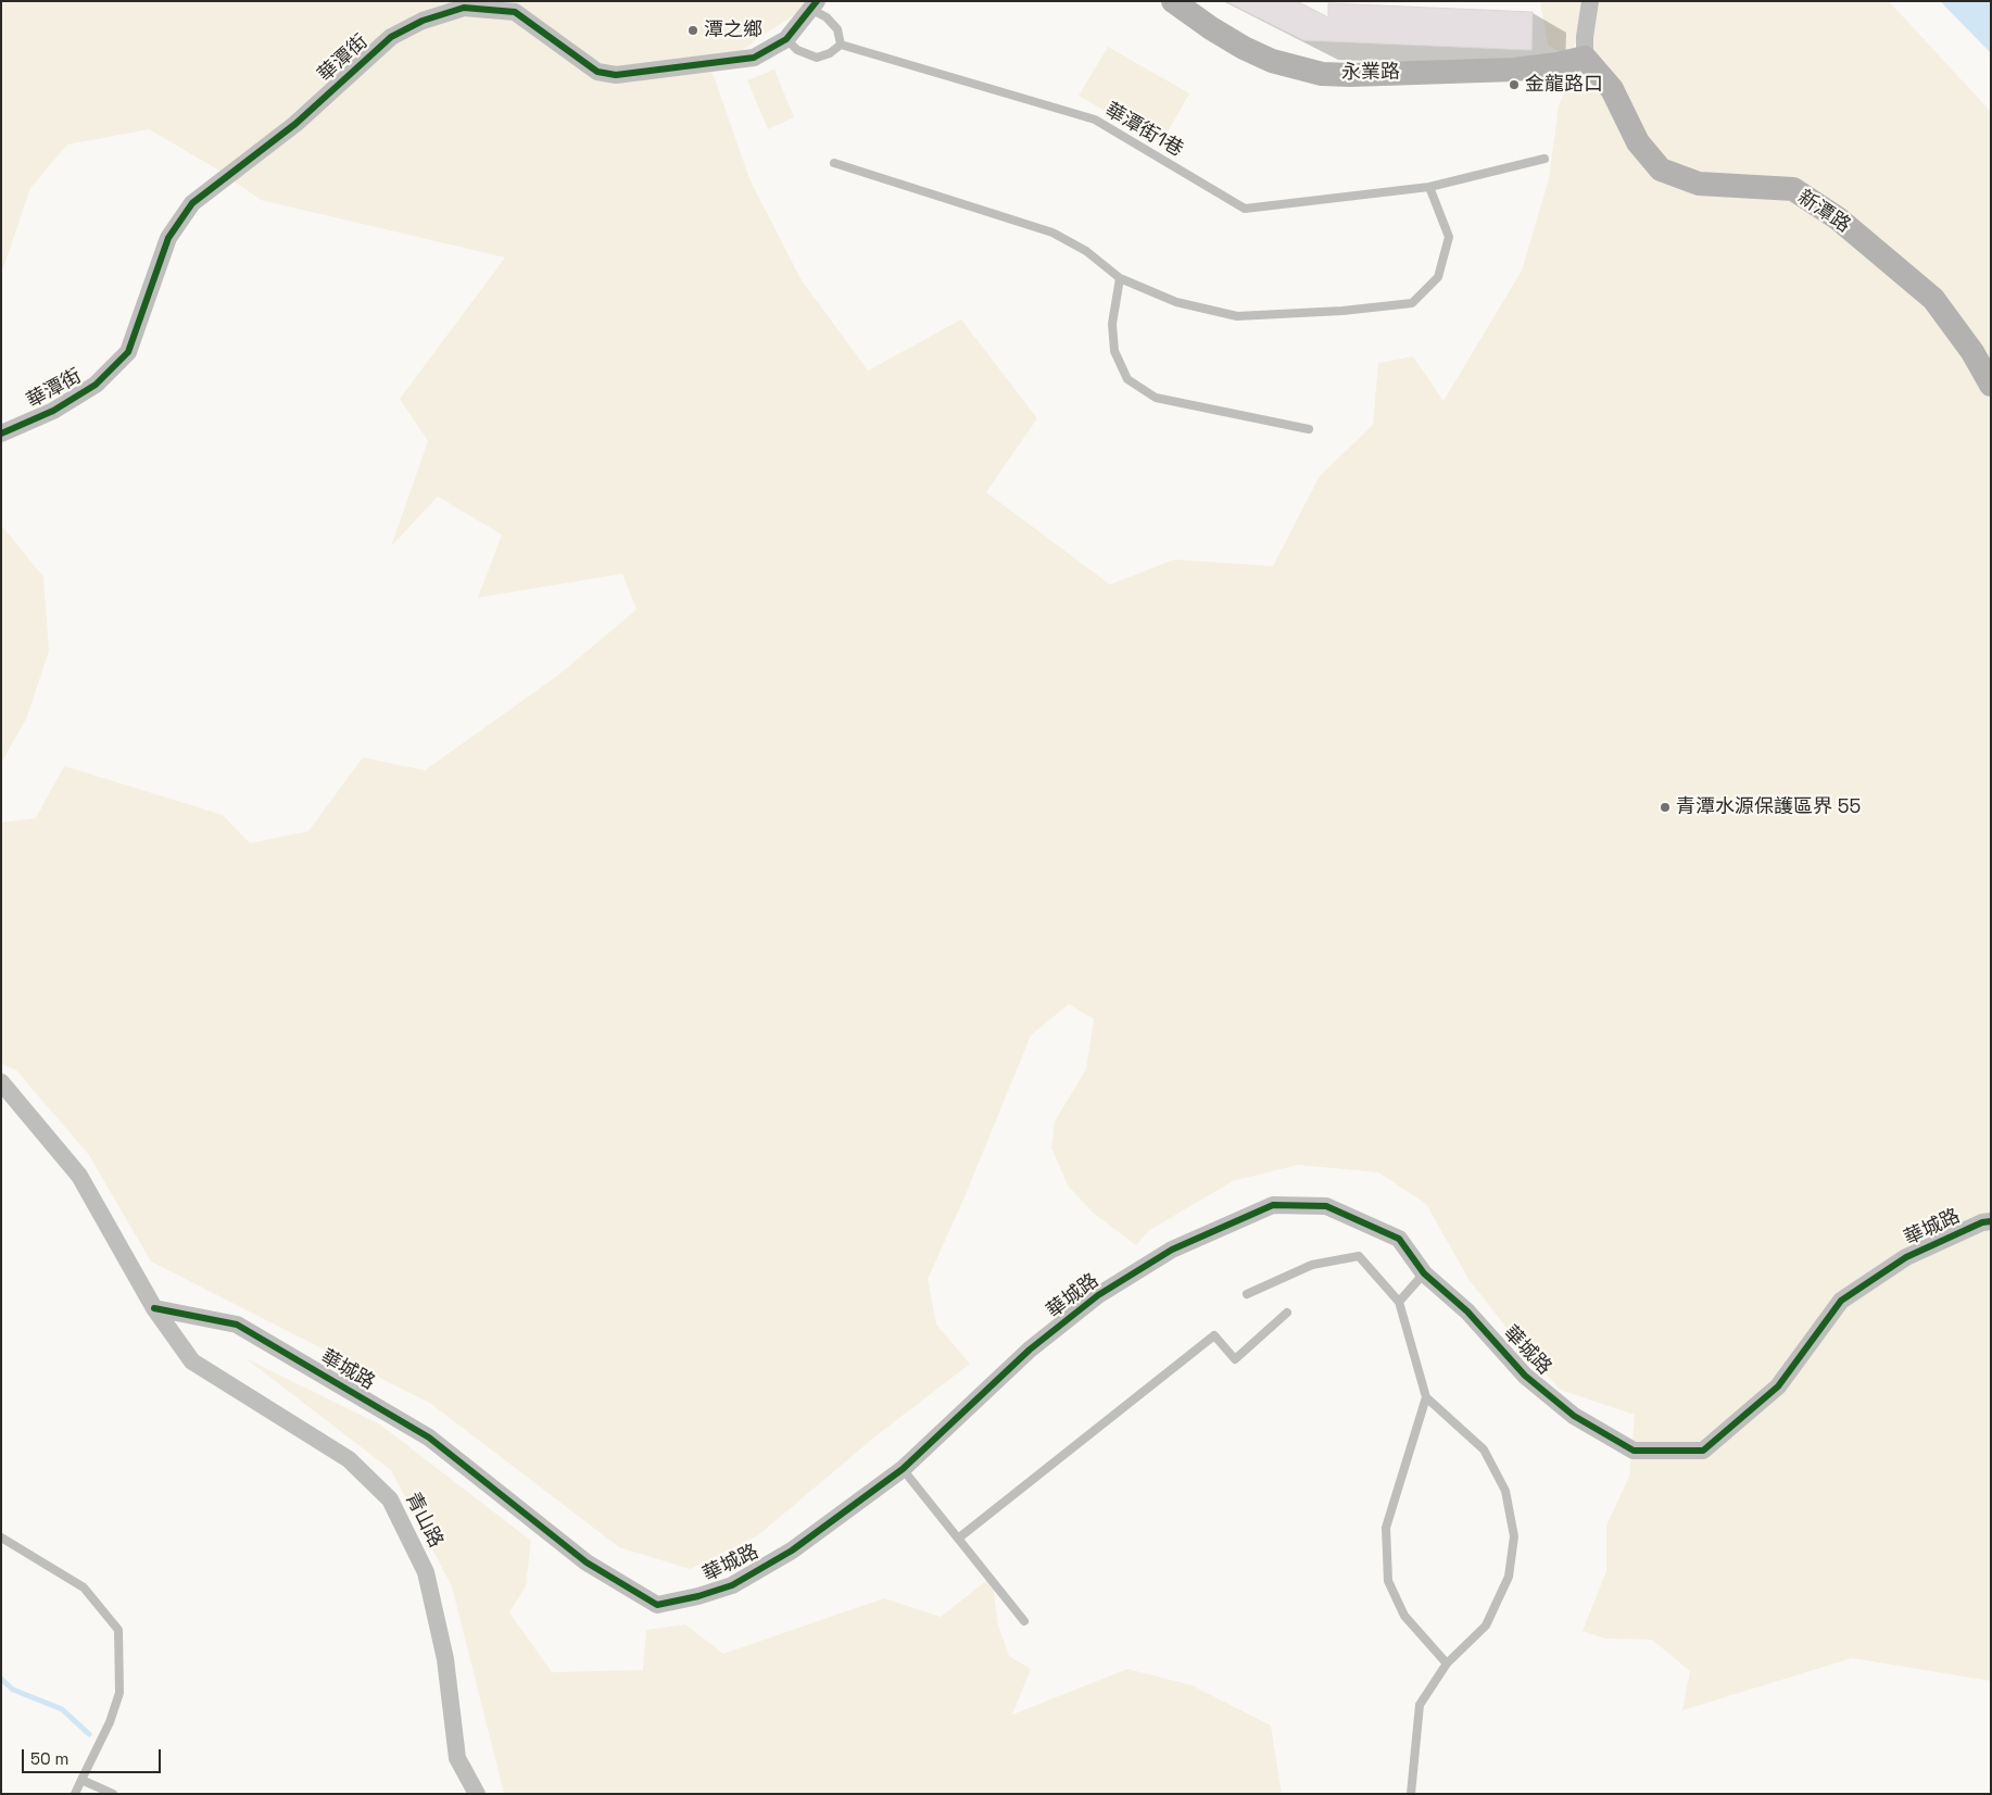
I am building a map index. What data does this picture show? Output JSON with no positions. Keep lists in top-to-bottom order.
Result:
{
  "streets": {
    "street": [
      "華潭街",
      "永業路",
      "新潭路",
      "華城路",
      "青山路"
    ],
    "lane": ["華潭街1巷"]
  },
  "crossings": [
    ["永業路", "新潭路"],
    ["華城路", "青山路"]
  ],
  "places": ["潭之鄉", "金龍路口", "青潭水源保護區界 55"],
  "scale_bar": "50 m"
}
